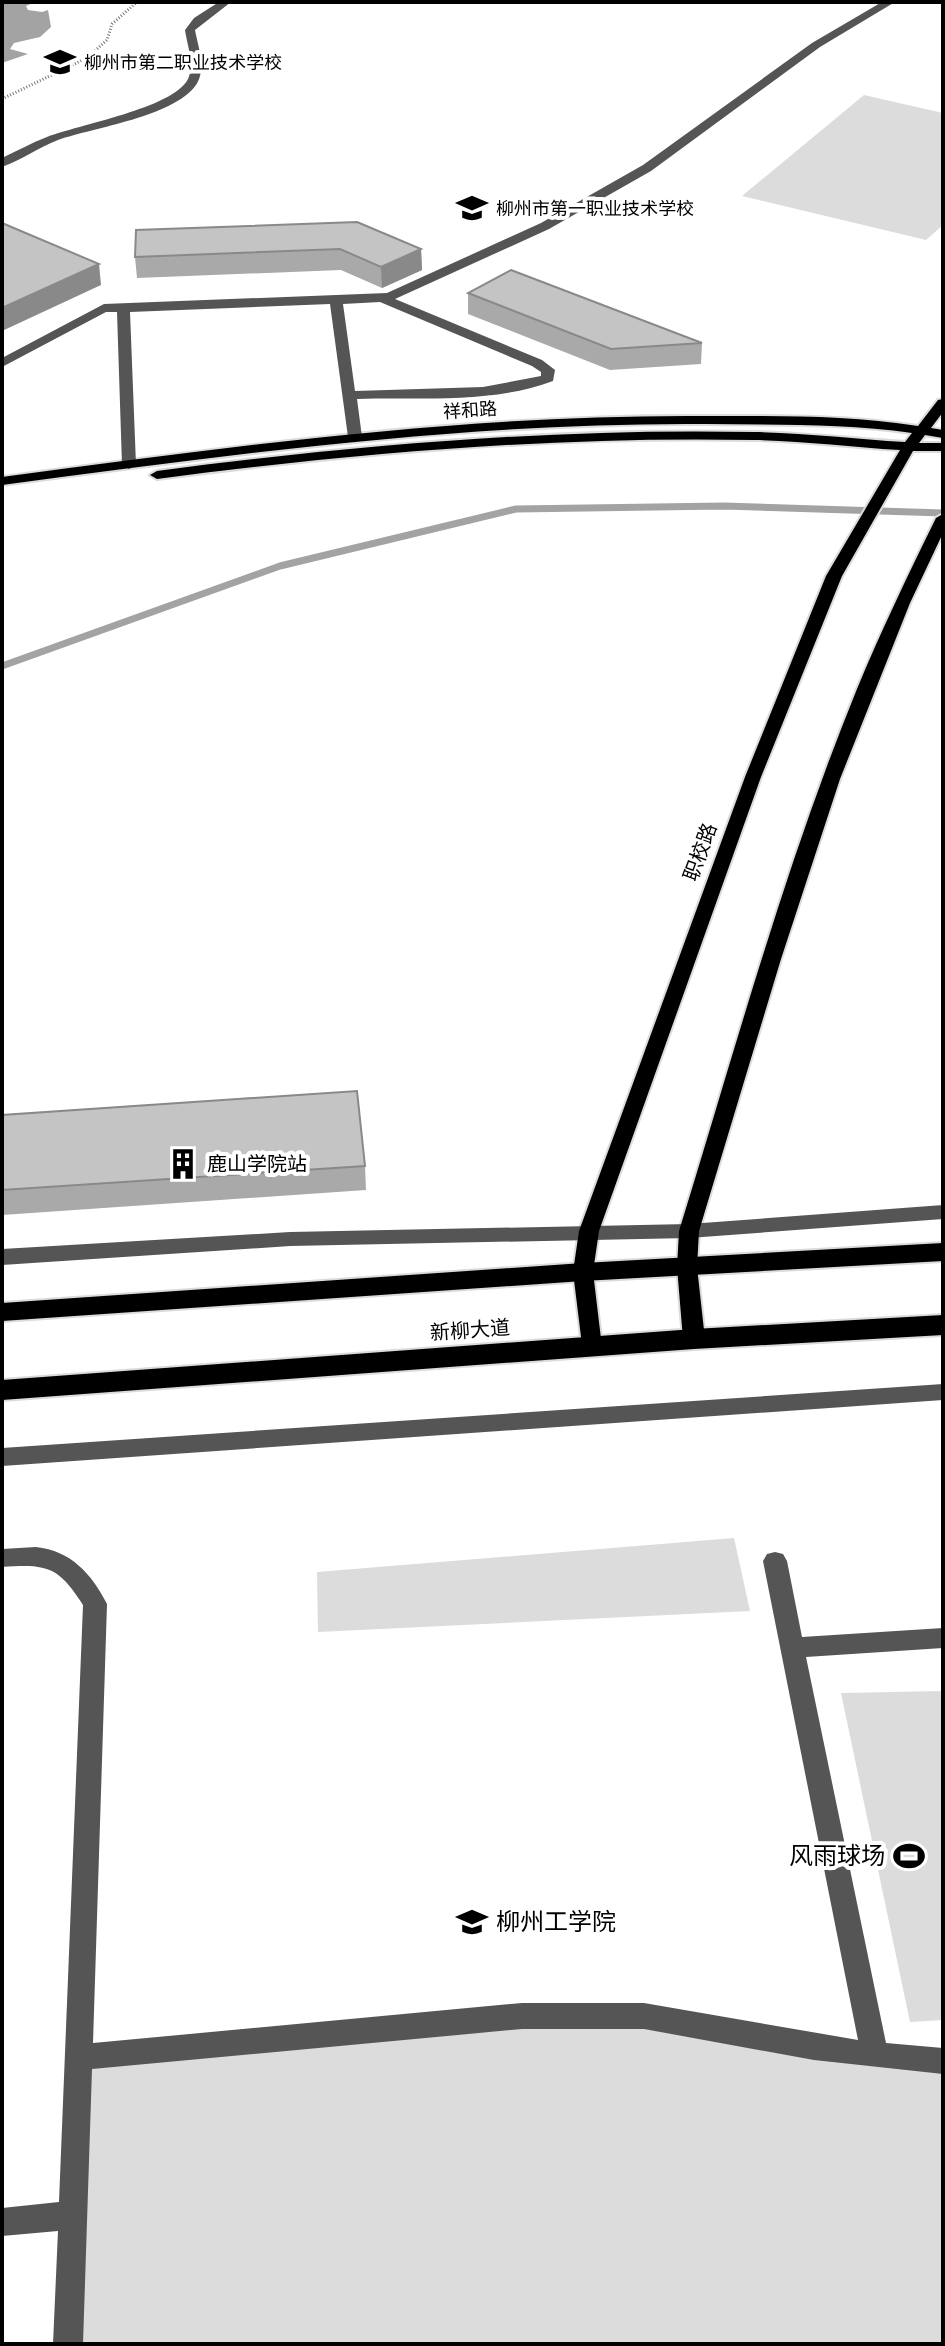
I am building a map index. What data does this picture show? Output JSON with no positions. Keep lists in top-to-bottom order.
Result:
{
  "streets": {
    "highway": ["新柳大道"],
    "main road": ["祥和路", "职校路"]
  },
  "crossings": [
    ["祥和路", "职校路"],
    ["职校路", "新柳大道"]
  ],
  "places": {
    "school or university": ["柳州市第二职业技术学校", "柳州市第一职业技术学校", "柳州工学院"],
    "building": ["鹿山学院站"],
    "sports": ["风雨球场"]
  }
}
